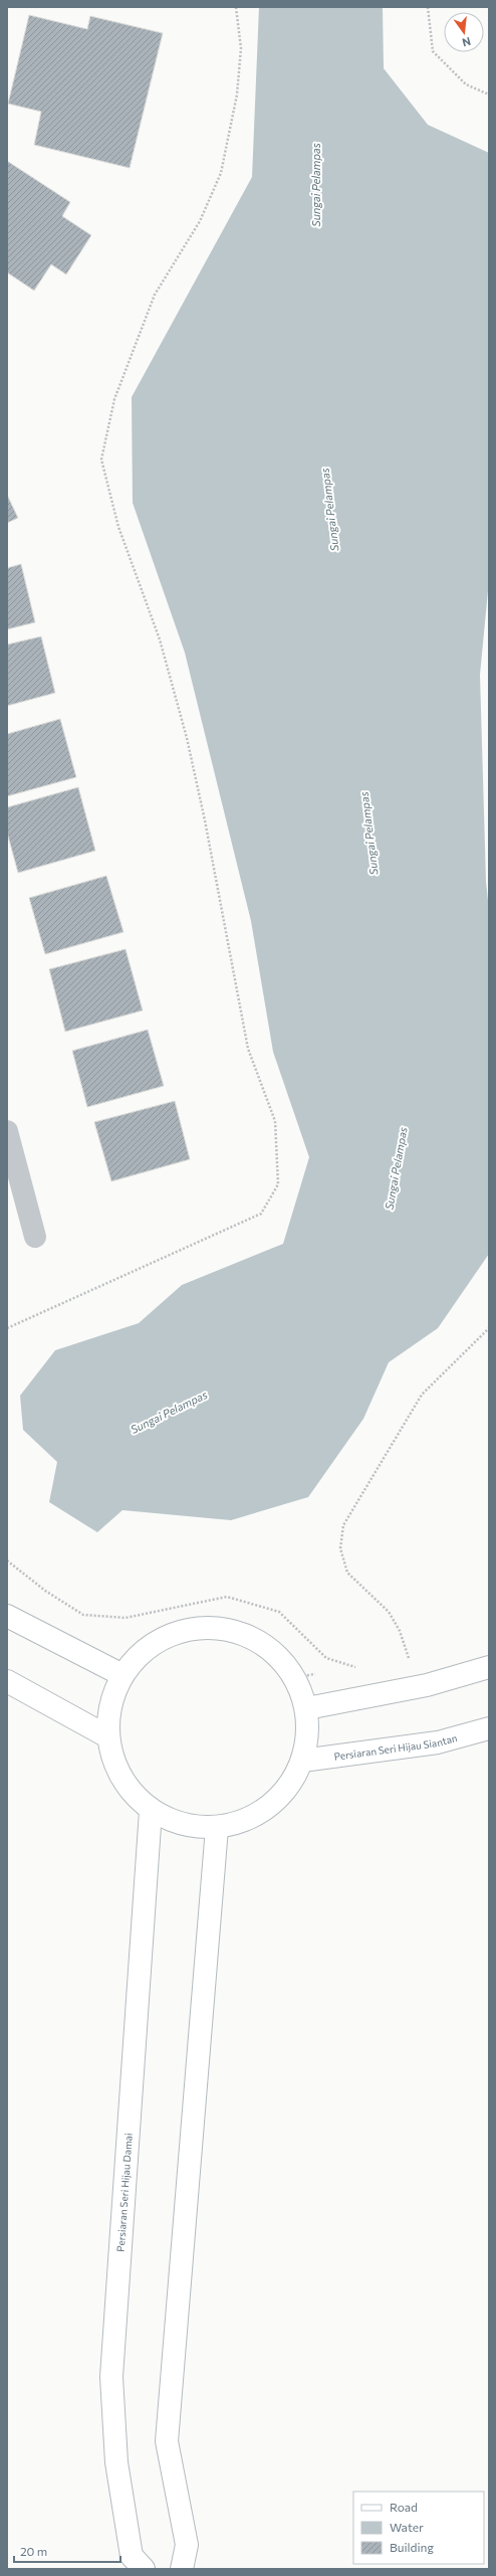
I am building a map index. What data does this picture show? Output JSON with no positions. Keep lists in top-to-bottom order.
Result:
{
  "streets": {
    "street": ["Persiaran Seri Hijau Siantan", "Persiaran Seri Hijau Damai"]
  },
  "water": ["Sungai Pelampas"],
  "legend": ["Road", "Water", "Building"],
  "scale_bar": "20 m",
  "north": "bottom"
}
